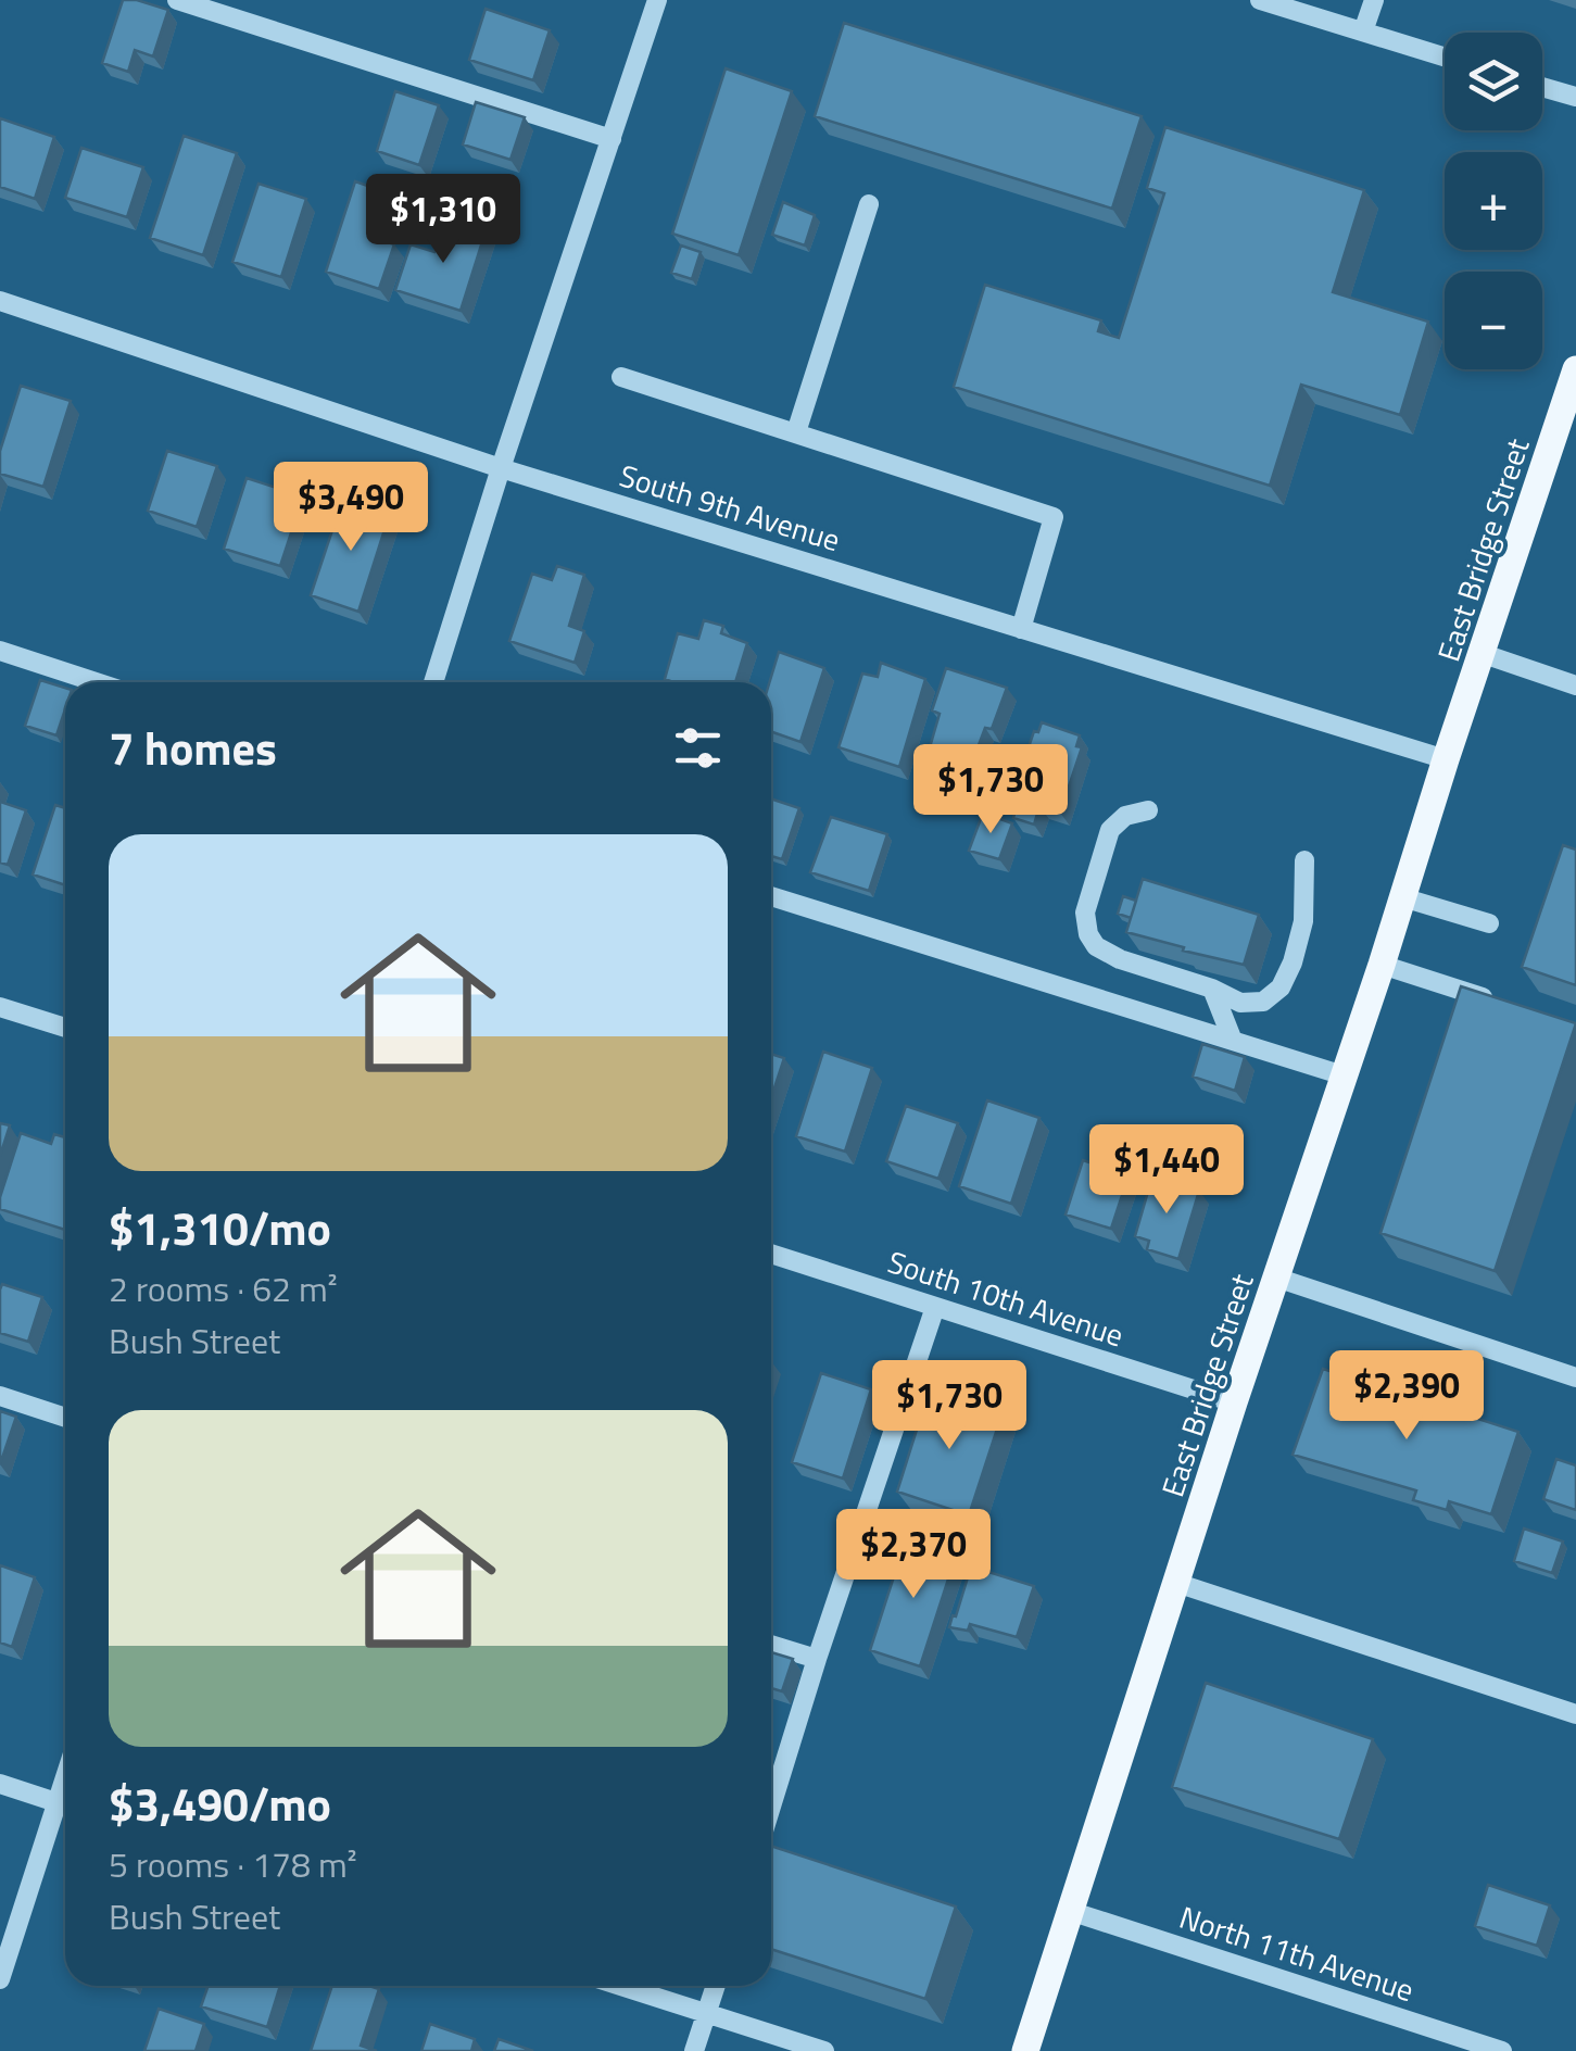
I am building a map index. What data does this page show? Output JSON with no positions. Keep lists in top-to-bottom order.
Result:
{
  "streets": {
    "main road": ["East Bridge Street"],
    "street": ["South 9th Avenue", "South 10th Avenue", "North 11th Avenue"]
  },
  "crossings": [
    ["South 9th Avenue", "East Bridge Street"],
    ["East Bridge Street", "South 10th Avenue"],
    ["East Bridge Street", "North 11th Avenue"]
  ],
  "page": {
    "map_buttons": ["+", "−"],
    "price": [
      "$1,310",
      "$3,490",
      "$1,730",
      "$1,440",
      "$2,390",
      "$1,730",
      "$2,370"
    ],
    "heading": "7 homes",
    "list": [
      {
        "name": "$1,310/mo",
        "note": "2 rooms · 62 m² · Bush Street"
      },
      {
        "name": "$3,490/mo",
        "note": "5 rooms · 178 m² · Bush Street"
      }
    ]
  }
}
